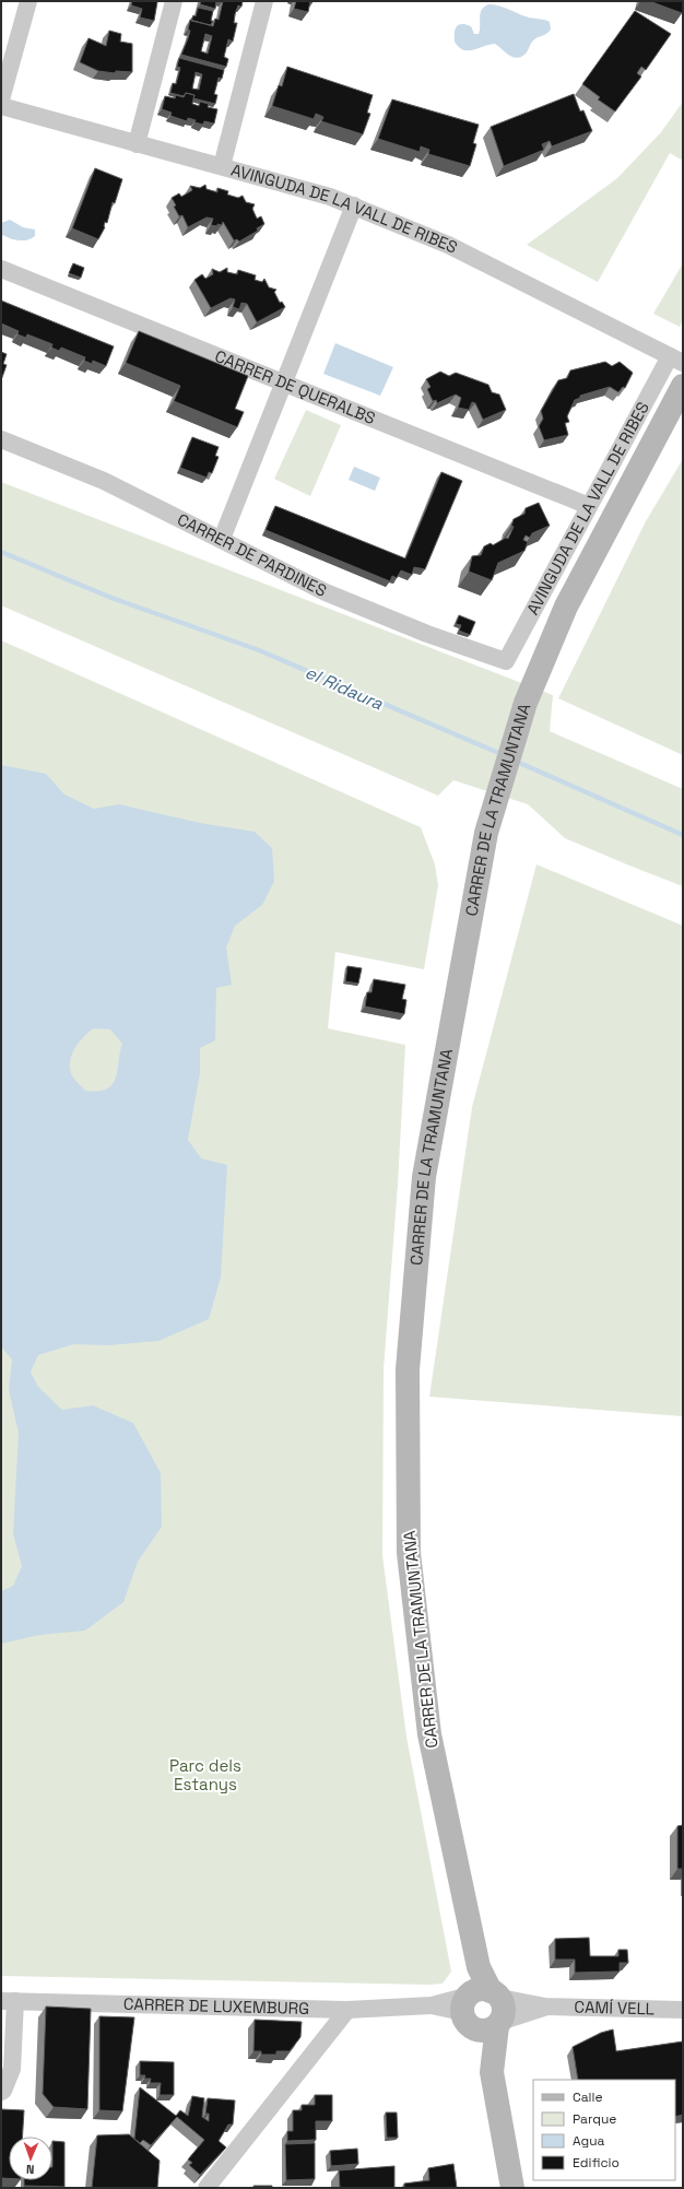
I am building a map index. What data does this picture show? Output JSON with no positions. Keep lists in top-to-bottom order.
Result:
{
  "streets": {
    "main road": ["CARRER DE LA TRAMUNTANA"],
    "street": [
      "AVINGUDA DE LA VALL DE RIBES",
      "CARRER DE QUERALBS",
      "CARRER DE PARDINES",
      "CARRER DE LUXEMBURG",
      "CAMÍ VELL"
    ]
  },
  "crossings": [
    ["AVINGUDA DE LA VALL DE RIBES", "CARRER DE QUERALBS"],
    ["AVINGUDA DE LA VALL DE RIBES", "CARRER DE PARDINES"],
    ["CARRER DE LA TRAMUNTANA", "CARRER DE LUXEMBURG"],
    ["CARRER DE LA TRAMUNTANA", "CAMÍ VELL"],
    ["CARRER DE LUXEMBURG", "CAMÍ VELL"]
  ],
  "water": ["el Ridaura"],
  "parks": ["Parc dels Estanys"],
  "legend": [
    "Calle",
    "Parque",
    "Agua",
    "Edificio"
  ],
  "north": "bottom"
}
